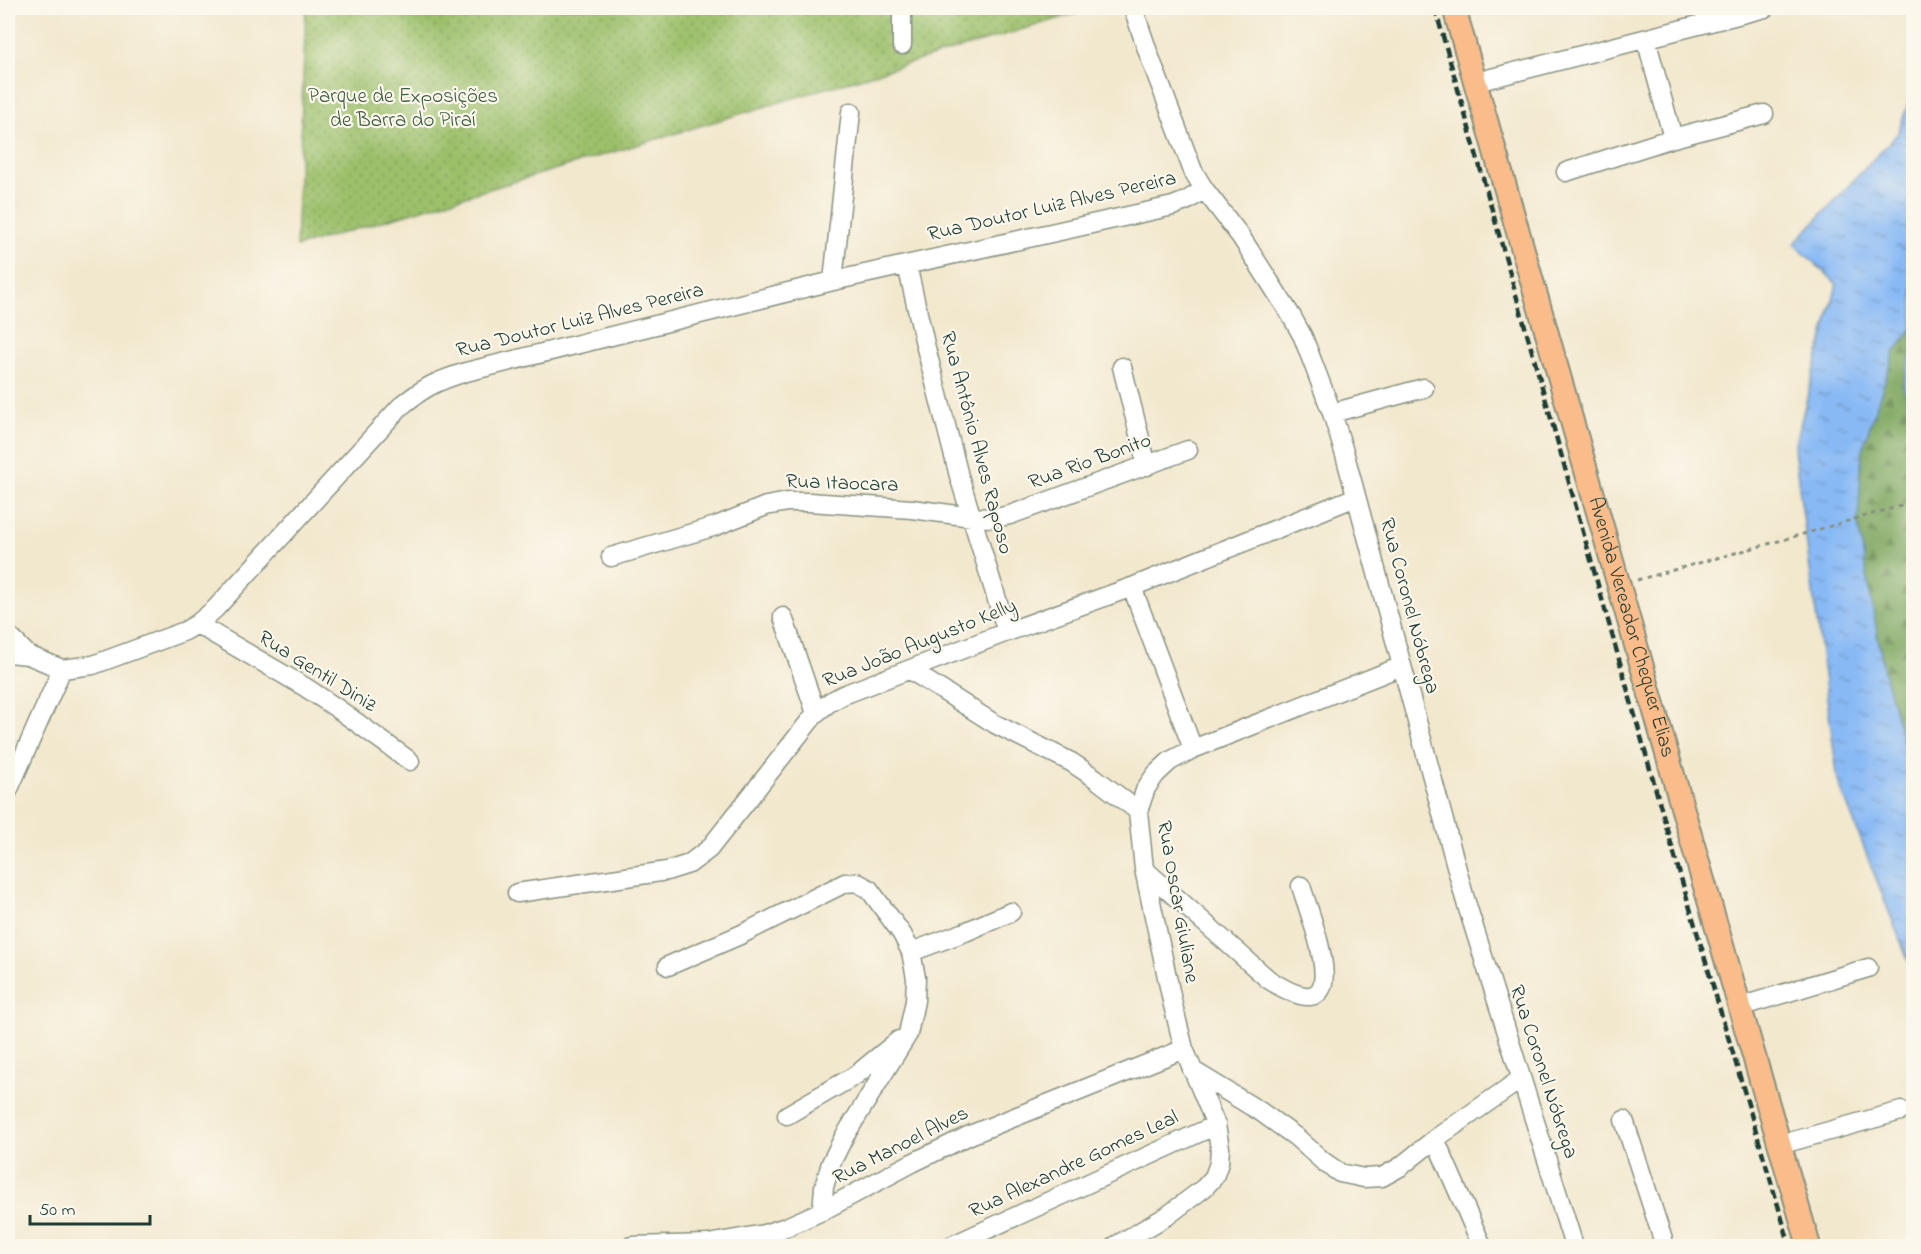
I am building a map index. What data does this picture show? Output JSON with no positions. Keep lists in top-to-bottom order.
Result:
{
  "streets": {
    "main road": ["Avenida Vereador Chequer Elias"],
    "street": [
      "Rua Doutor Luiz Alves Pereira",
      "Rua Antônio Alves Raposo",
      "Rua Rio Bonito",
      "Rua Itaocara",
      "Rua Coronel Nóbrega",
      "Rua João Augusto Kelly",
      "Rua Gentil Diniz",
      "Rua Oscar Giuliane",
      "Rua Manoel Alves",
      "Rua Alexandre Gomes Leal"
    ]
  },
  "crossings": [
    ["Rua Doutor Luiz Alves Pereira", "Rua Antônio Alves Raposo"],
    ["Rua Doutor Luiz Alves Pereira", "Rua Coronel Nóbrega"],
    ["Rua Doutor Luiz Alves Pereira", "Rua Gentil Diniz"],
    ["Rua Antônio Alves Raposo", "Rua Rio Bonito"],
    ["Rua Antônio Alves Raposo", "Rua Itaocara"],
    ["Rua Antônio Alves Raposo", "Rua João Augusto Kelly"],
    ["Rua Rio Bonito", "Rua Itaocara"],
    ["Rua Coronel Nóbrega", "Rua João Augusto Kelly"],
    ["Rua Coronel Nóbrega", "Rua Oscar Giuliane"],
    ["Rua Oscar Giuliane", "Rua Manoel Alves"],
    ["Rua Oscar Giuliane", "Rua Alexandre Gomes Leal"]
  ],
  "parks": ["Parque de Exposições de Barra do Piraí"],
  "scale_bar": "50 m"
}
